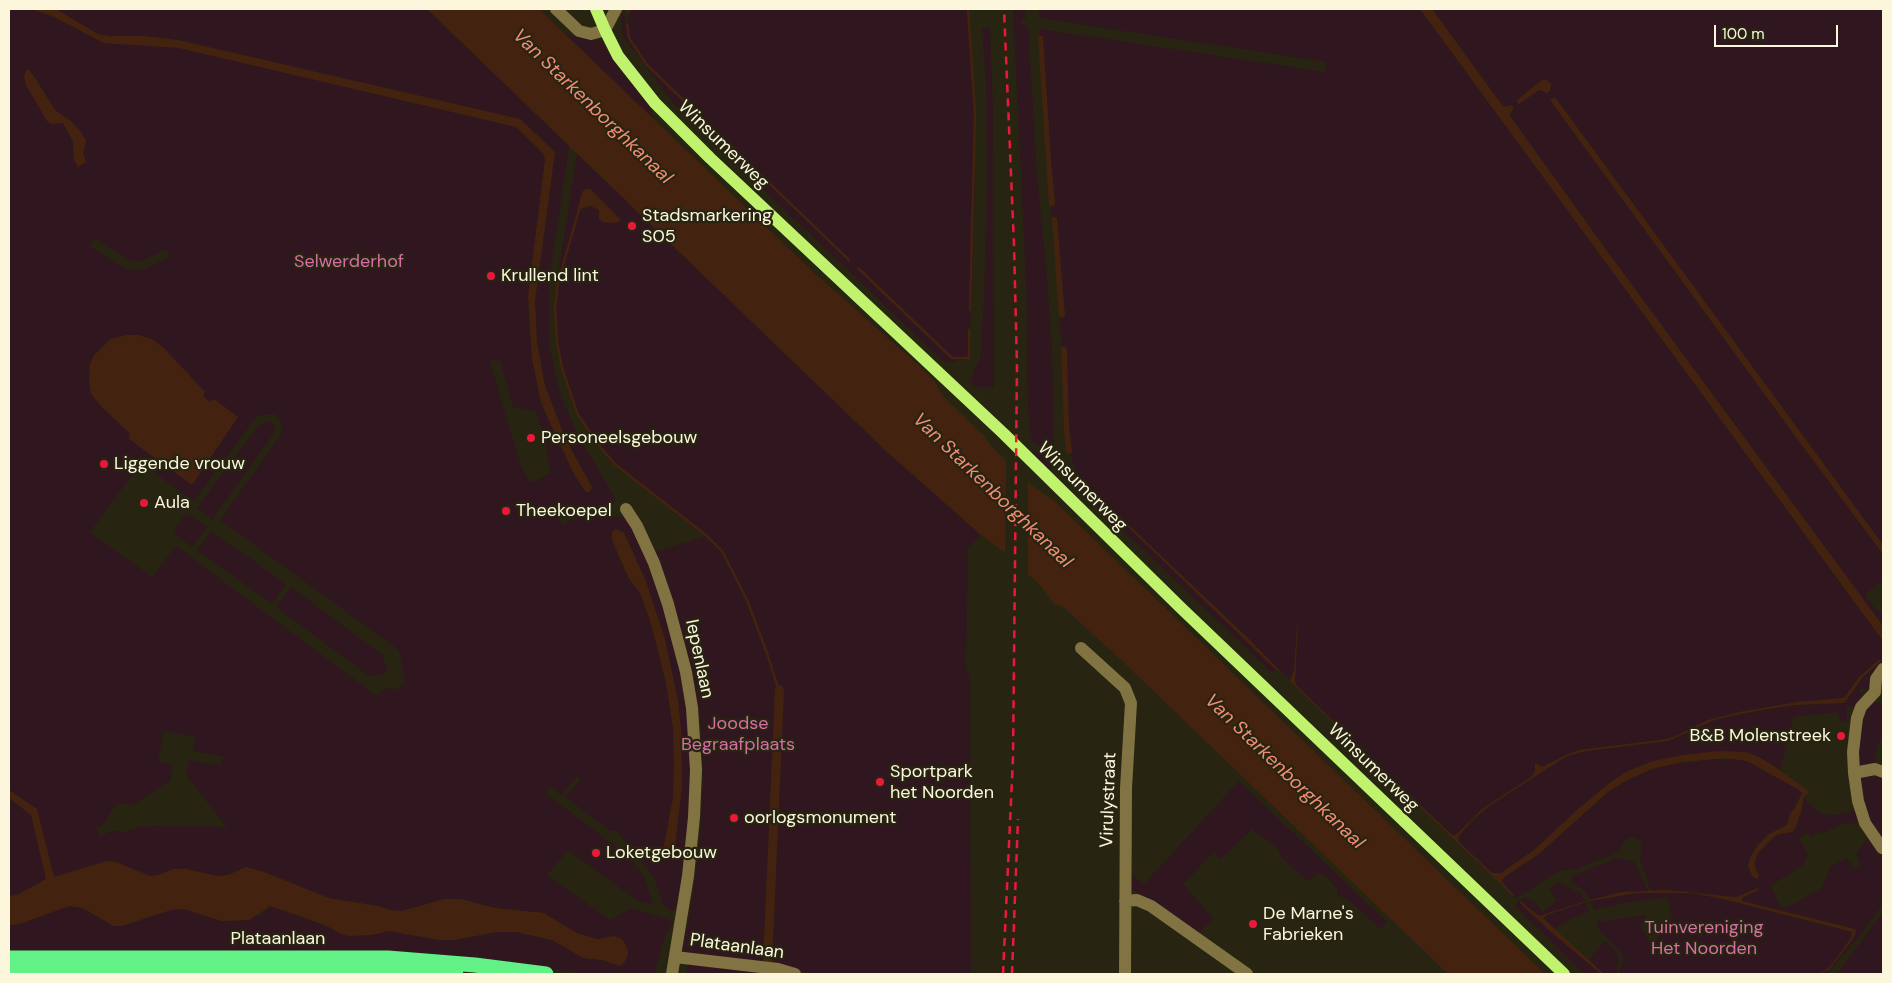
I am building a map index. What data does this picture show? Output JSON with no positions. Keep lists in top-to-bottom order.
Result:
{
  "streets": {
    "highway": ["Plataanlaan"],
    "main road": ["Winsumerweg"],
    "street": ["Iepenlaan", "Virulystraat"]
  },
  "crossings": [
    ["Iepenlaan", "Plataanlaan"]
  ],
  "water": ["Van Starkenborghkanaal"],
  "parks": ["Selwerderhof", "Joodse Begraafplaats", "Tuinvereniging Het Noorden"],
  "places": [
    "Stadsmarkering S05",
    "Krullend lint",
    "Personeelsgebouw",
    "Liggende vrouw",
    "Aula",
    "Theekoepel",
    "B&B Molenstreek",
    "Sportpark het Noorden",
    "oorlogsmonument",
    "Loketgebouw",
    "De Marne's Fabrieken"
  ],
  "scale_bar": "100 m"
}
